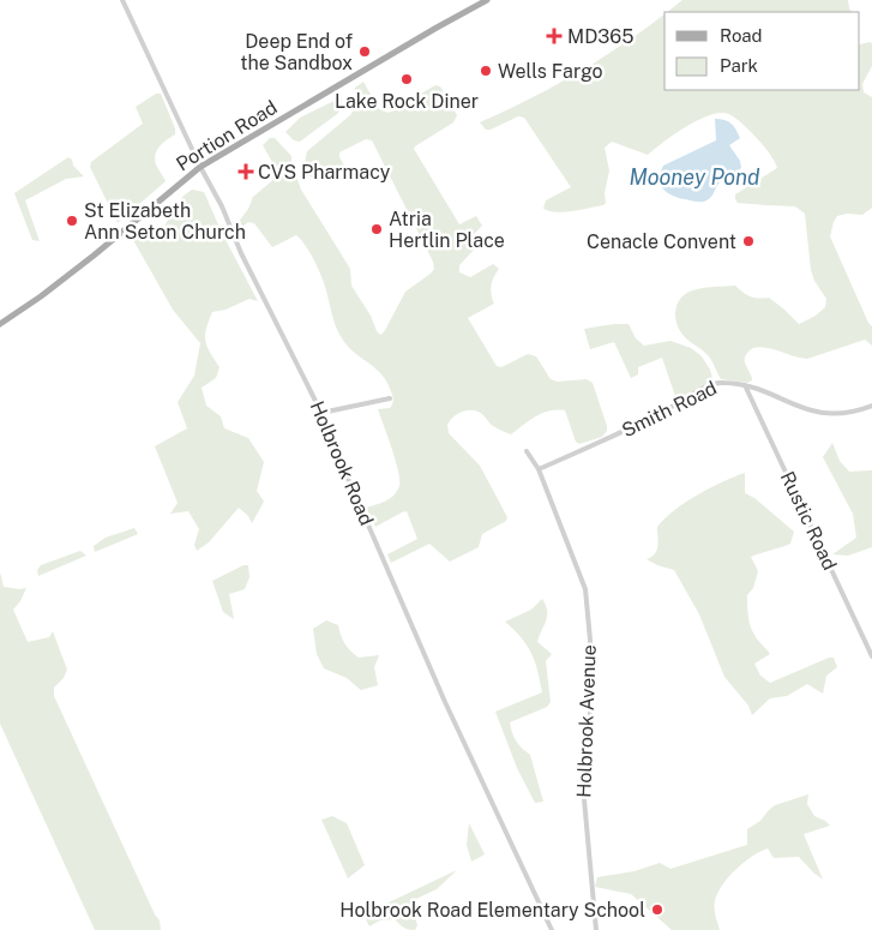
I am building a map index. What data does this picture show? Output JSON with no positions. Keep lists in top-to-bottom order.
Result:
{
  "streets": {
    "main road": ["Portion Road"],
    "street": [
      "Smith Road",
      "Holbrook Road",
      "Rustic Road",
      "Holbrook Avenue"
    ]
  },
  "crossings": [
    ["Portion Road", "Holbrook Road"],
    ["Smith Road", "Rustic Road"],
    ["Smith Road", "Holbrook Avenue"]
  ],
  "water": ["Mooney Pond"],
  "places": {
    "health": ["MD365", "CVS Pharmacy"],
    "other": [
      "Deep End of the Sandbox",
      "Wells Fargo",
      "Lake Rock Diner",
      "St Elizabeth Ann Seton Church",
      "Atria Hertlin Place",
      "Cenacle Convent",
      "Holbrook Road Elementary School"
    ]
  },
  "legend": ["Road", "Park"]
}
